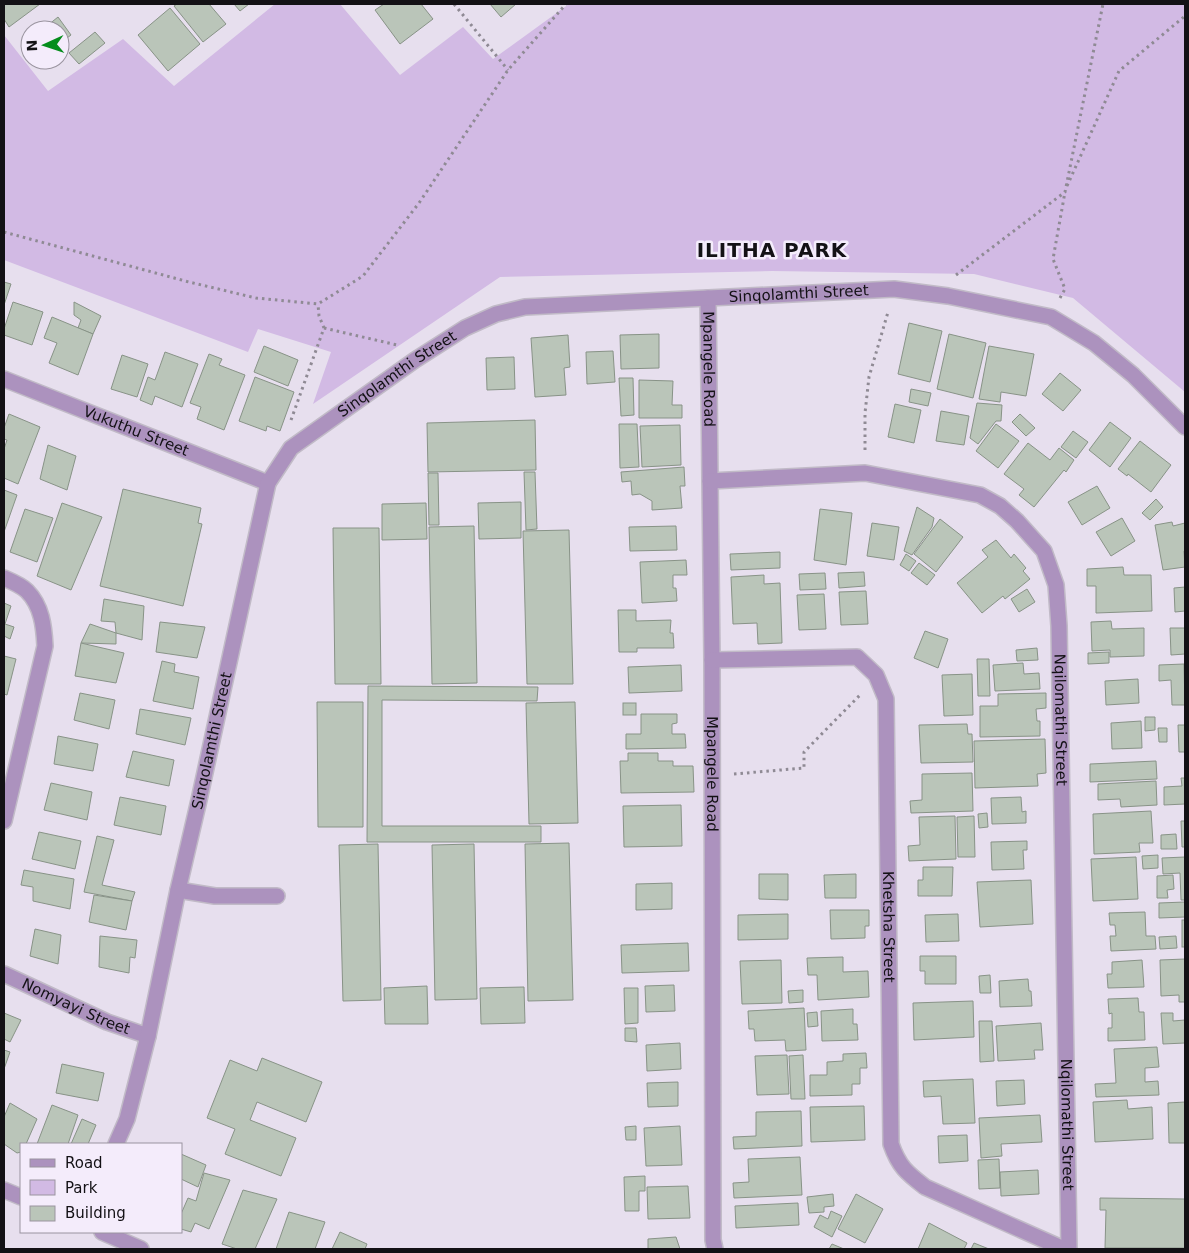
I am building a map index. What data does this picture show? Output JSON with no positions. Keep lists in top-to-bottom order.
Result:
{
  "streets": {
    "street": [
      "Sinqolamthi Street",
      "Mpangele Road",
      "Vukuthu Street",
      "Nqilomathi Street",
      "Khetsha Street",
      "Nomyayi Street"
    ]
  },
  "crossings": [
    ["Sinqolamthi Street", "Mpangele Road"],
    ["Sinqolamthi Street", "Vukuthu Street"],
    ["Sinqolamthi Street", "Nomyayi Street"],
    ["Mpangele Road", "Nqilomathi Street"],
    ["Mpangele Road", "Khetsha Street"]
  ],
  "districts": ["ILITHA PARK"],
  "legend": ["Road", "Park", "Building"],
  "north": "left"
}
